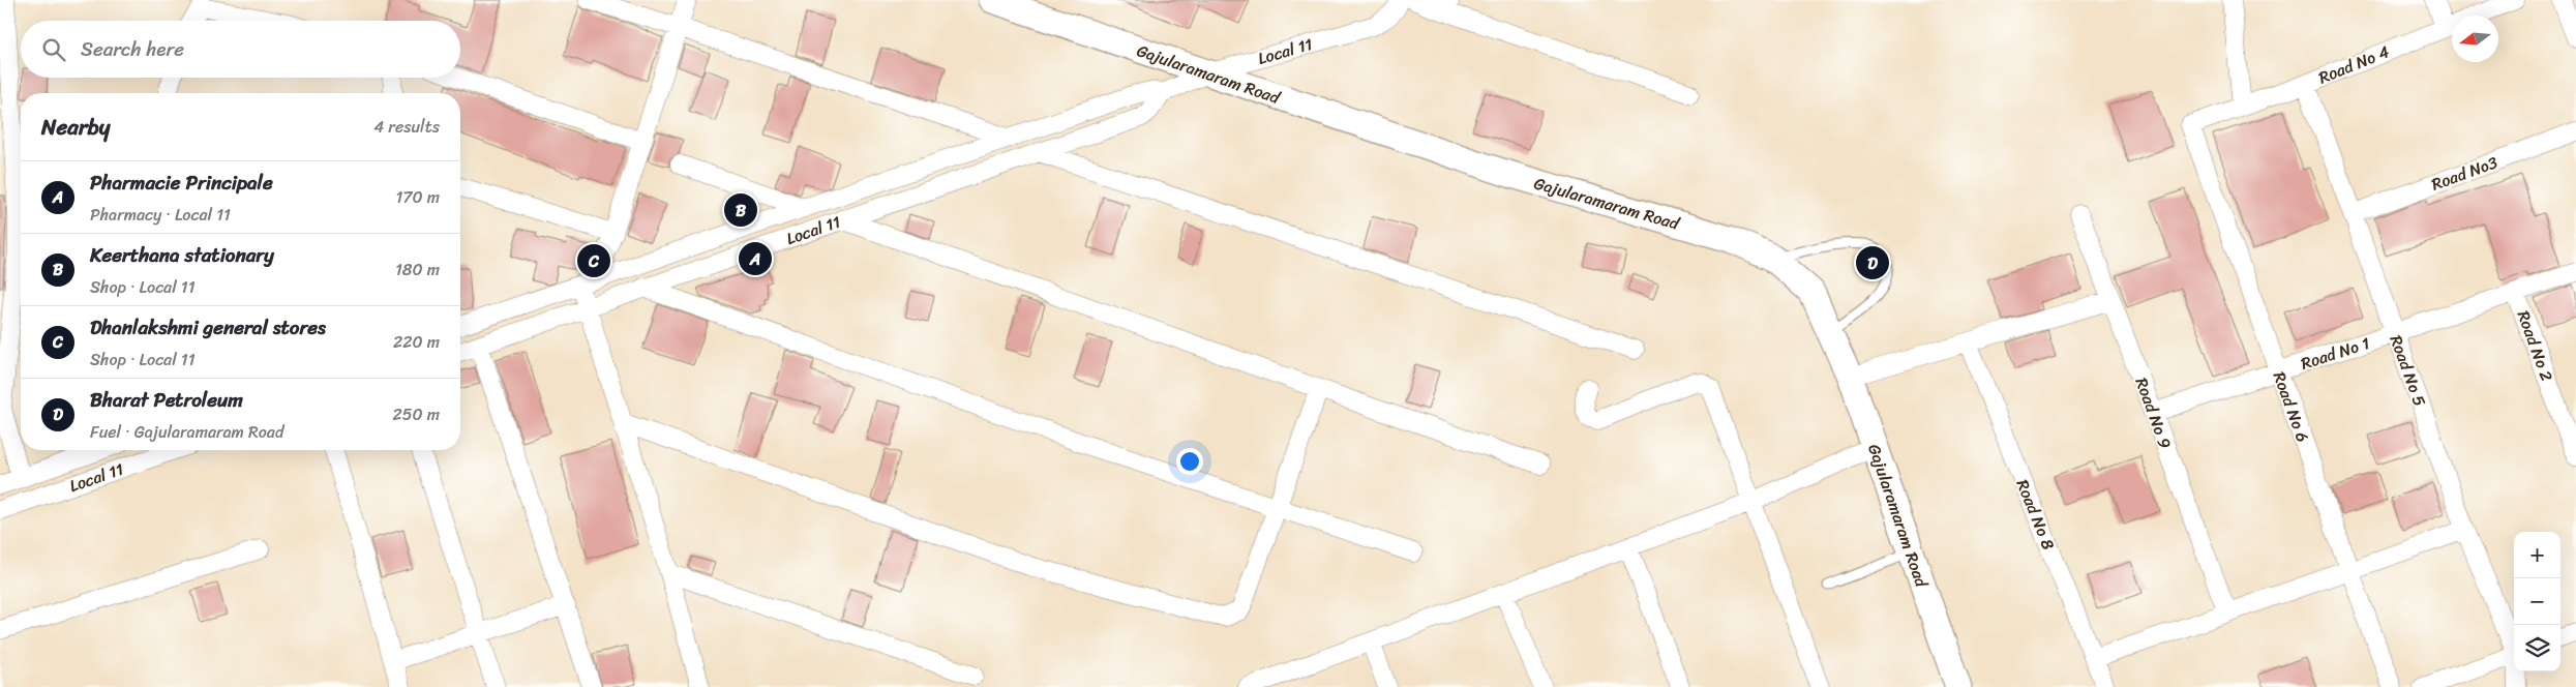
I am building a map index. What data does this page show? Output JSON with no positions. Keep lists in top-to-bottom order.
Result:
{
  "streets": {
    "main road": ["Gajularamaram Road"],
    "street": [
      "Local 11",
      "Road No 4",
      "Road No3",
      "Road No 2",
      "Road No 1",
      "Road No 5",
      "Road No 6",
      "Road No 9",
      "Road No 8"
    ]
  },
  "crossings": [
    ["Local 11", "Gajularamaram Road"],
    ["Road No 4", "Road No 5"],
    ["Road No 4", "Road No 6"],
    ["Road No3", "Road No 5"],
    ["Road No 2", "Road No 1"],
    ["Road No 1", "Road No 5"],
    ["Road No 1", "Road No 6"],
    ["Road No 1", "Road No 9"]
  ],
  "north": "left",
  "page": {
    "search": "Search here",
    "heading": ["Nearby", "4 results"],
    "list": [
      {
        "mark": "A",
        "name": "Pharmacie Principale",
        "note": "Pharmacy · Local 11",
        "value": "170 m"
      },
      {
        "mark": "B",
        "name": "Keerthana stationary",
        "note": "Shop · Local 11",
        "value": "180 m"
      },
      {
        "mark": "C",
        "name": "Dhanlakshmi general stores",
        "note": "Shop · Local 11",
        "value": "220 m"
      },
      {
        "mark": "D",
        "name": "Bharat Petroleum",
        "note": "Fuel · Gajularamaram Road",
        "value": "250 m"
      }
    ],
    "pins": [
      "B",
      "A",
      "C",
      "D"
    ],
    "map_buttons": ["+", "−"]
  }
}
